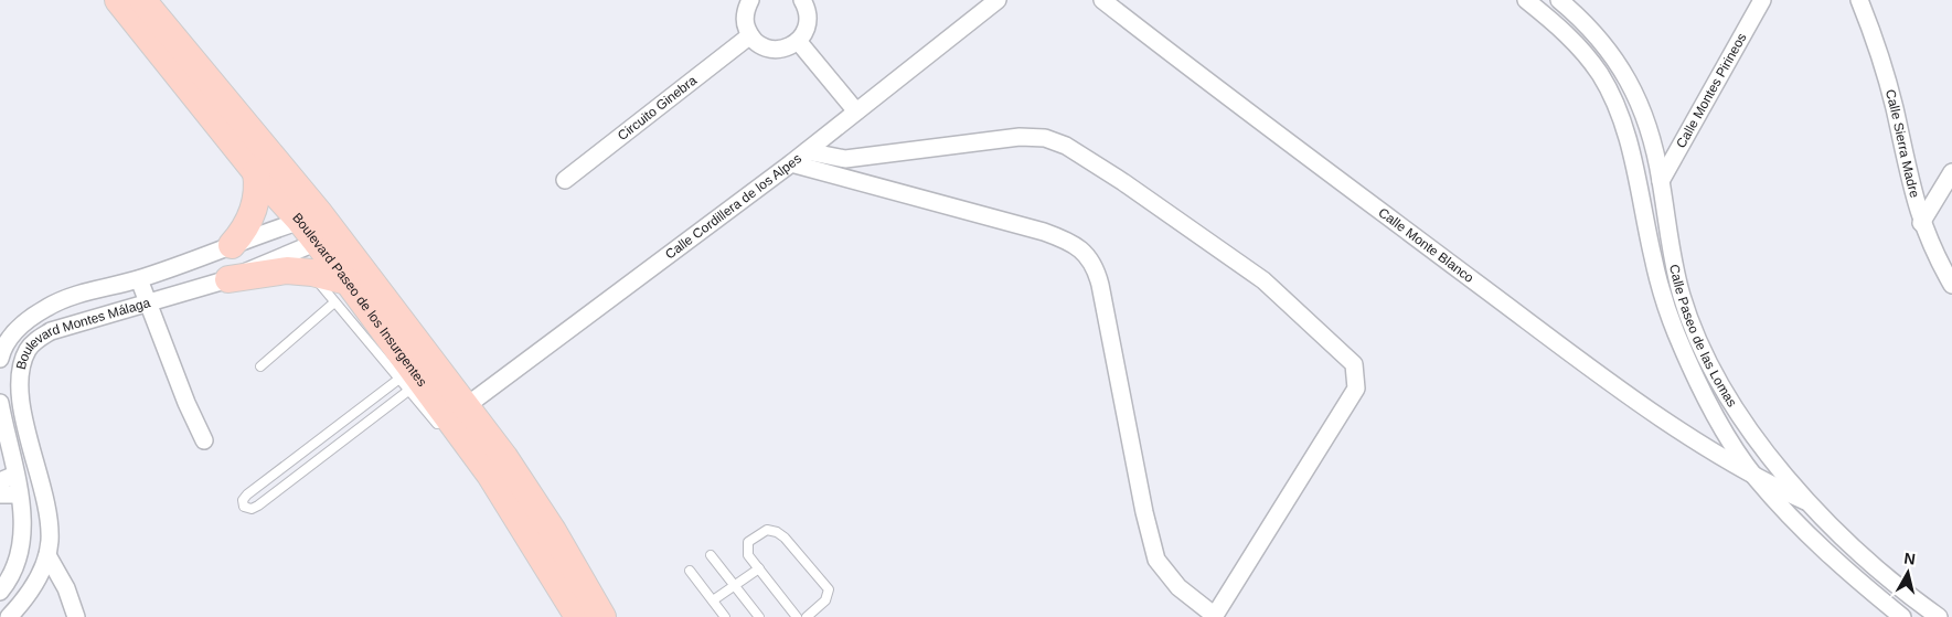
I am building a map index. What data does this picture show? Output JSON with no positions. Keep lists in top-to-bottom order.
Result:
{
  "streets": {
    "main road": ["Boulevard Paseo de los Insurgentes"],
    "street": [
      "Calle Montes Pirineos",
      "Circuito Ginebra",
      "Calle Sierra Madre",
      "Calle Cordillera de los Alpes",
      "Calle Monte Blanco",
      "Calle Paseo de las Lomas",
      "Boulevard Montes Málaga"
    ]
  },
  "crossings": [
    ["Calle Montes Pirineos", "Calle Paseo de las Lomas"],
    ["Calle Cordillera de los Alpes", "Boulevard Paseo de los Insurgentes"],
    ["Calle Monte Blanco", "Calle Paseo de las Lomas"],
    ["Boulevard Paseo de los Insurgentes", "Boulevard Montes Málaga"]
  ],
  "north": "top"
}
